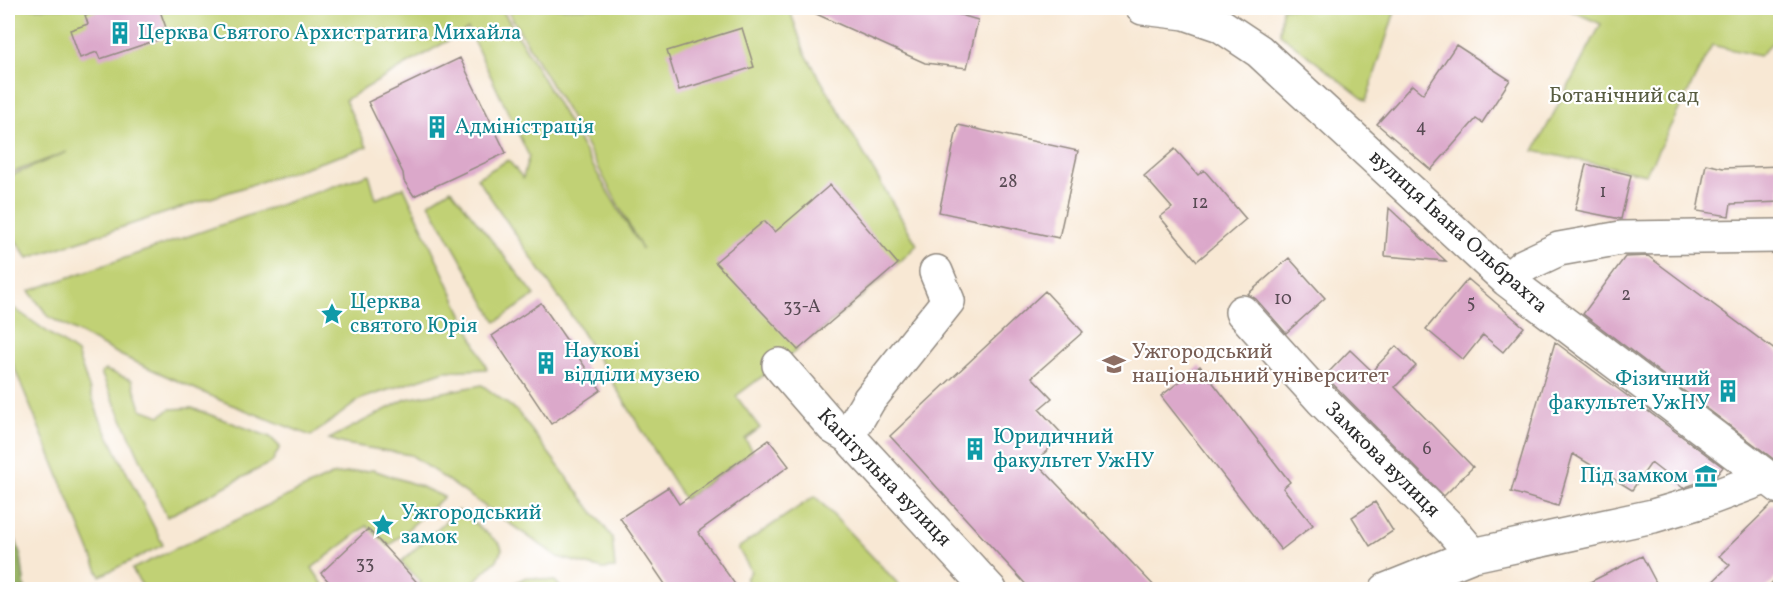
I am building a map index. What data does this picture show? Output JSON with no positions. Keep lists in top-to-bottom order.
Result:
{
  "streets": {
    "street": ["вулиця Івана Ольбрахта", "Замкова вулиця", "Капітульна вулиця"]
  },
  "parks": ["Ботанічний сад"],
  "places": {
    "building": [
      "Церква Святого Архистратига Михайла",
      "Адміністрація",
      "Наукові відділи музею",
      "Фізичний факультет УжНУ",
      "Юридичний факультет УжНУ"
    ],
    "place": ["Церква святого Юрія", "Ужгородський замок"],
    "school or university": ["Ужгородський національний університет"],
    "museum": ["Під замком"]
  },
  "house_numbers": [
    "4",
    "28",
    "1",
    "12",
    "2",
    "10",
    "5",
    "33-А",
    "6",
    "33"
  ]
}
